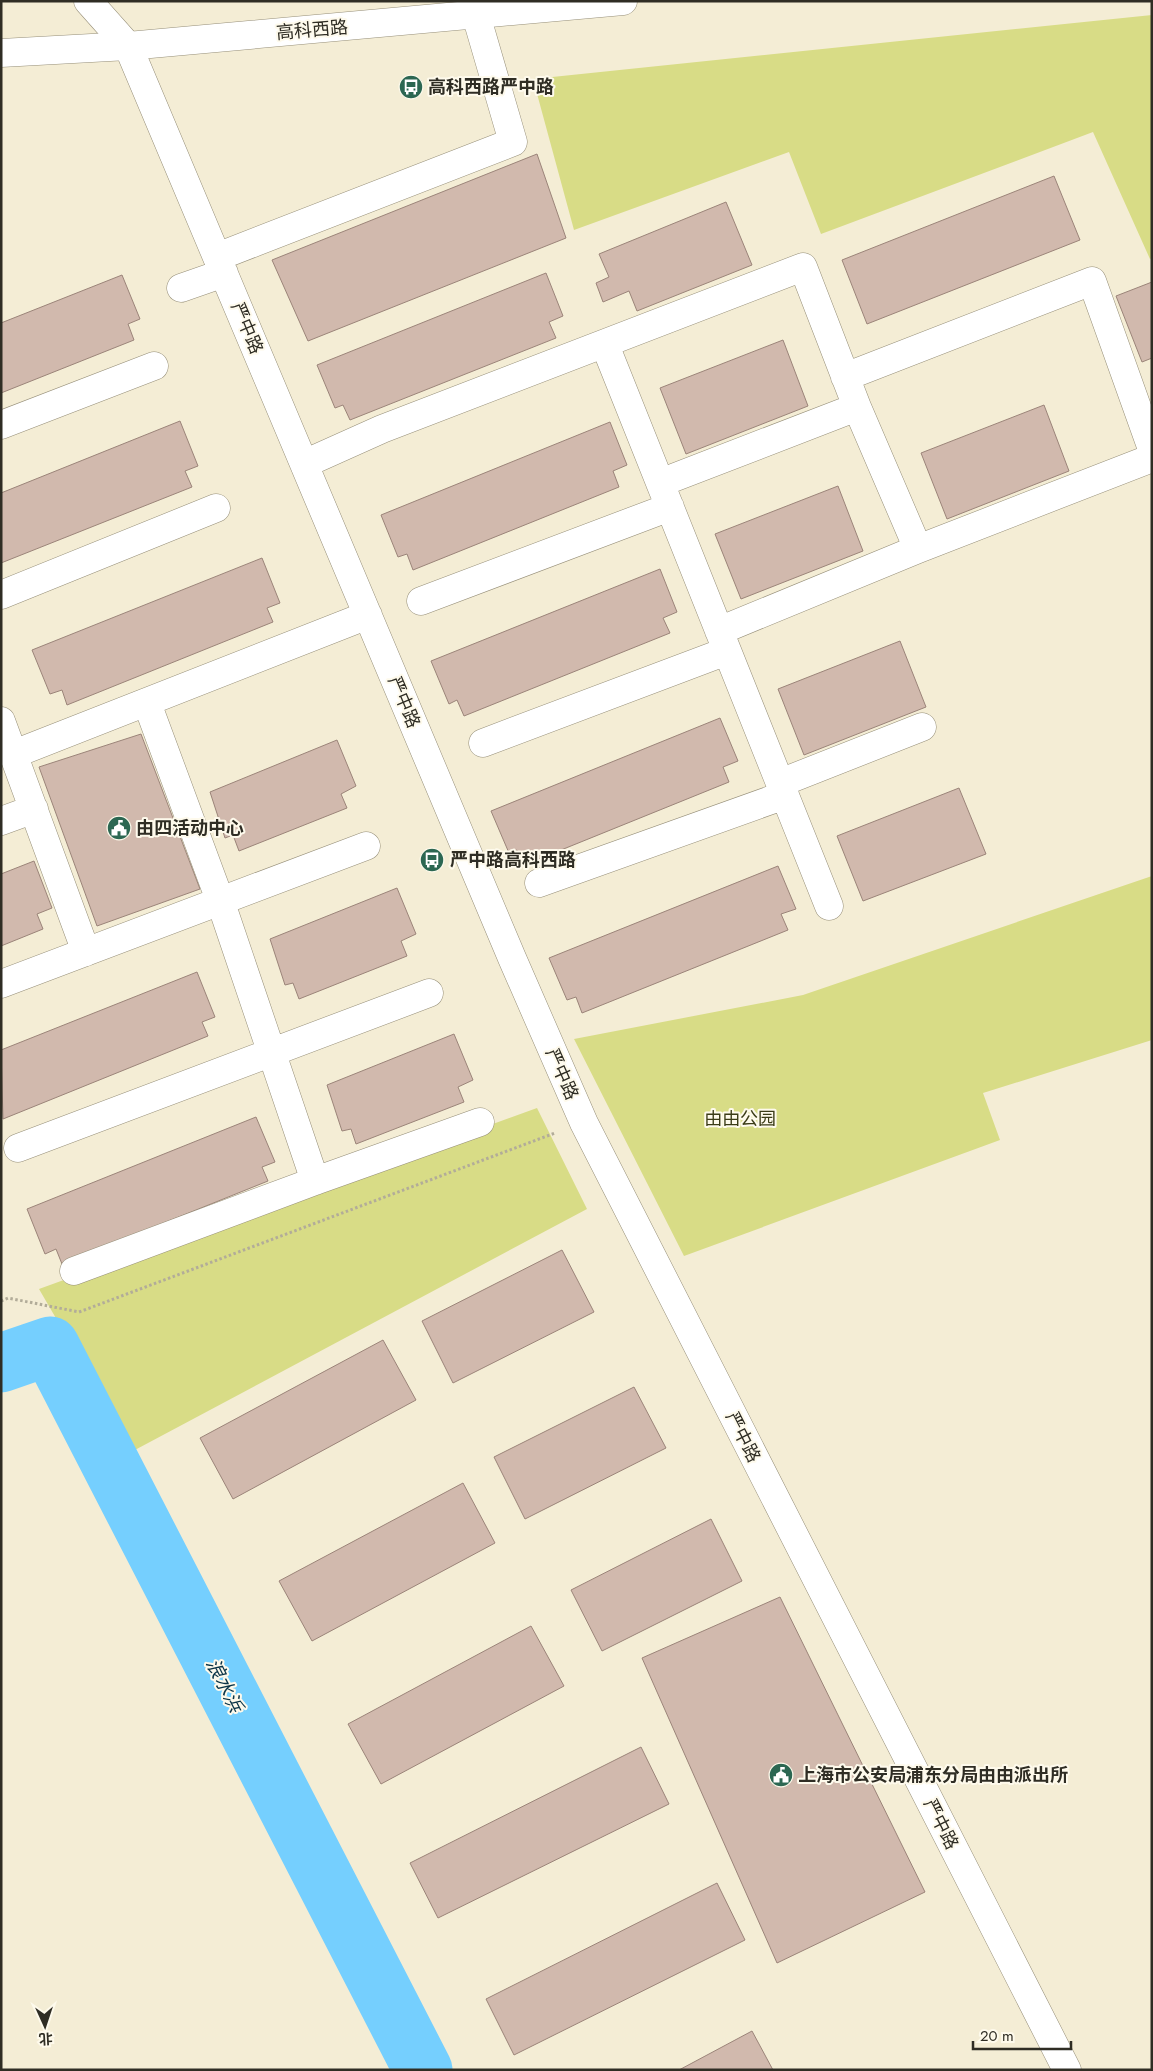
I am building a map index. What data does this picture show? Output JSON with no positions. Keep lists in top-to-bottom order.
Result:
{
  "streets": {
    "street": ["高科西路", "严中路"]
  },
  "crossings": [
    ["高科西路", "严中路"]
  ],
  "water": ["浪水浜"],
  "parks": ["由由公园"],
  "places": {
    "bus stop": ["高科西路严中路", "严中路高科西路"],
    "public building": ["由四活动中心", "上海市公安局浦东分局由由派出所"]
  },
  "scale_bar": "20 m",
  "north": "bottom"
}
